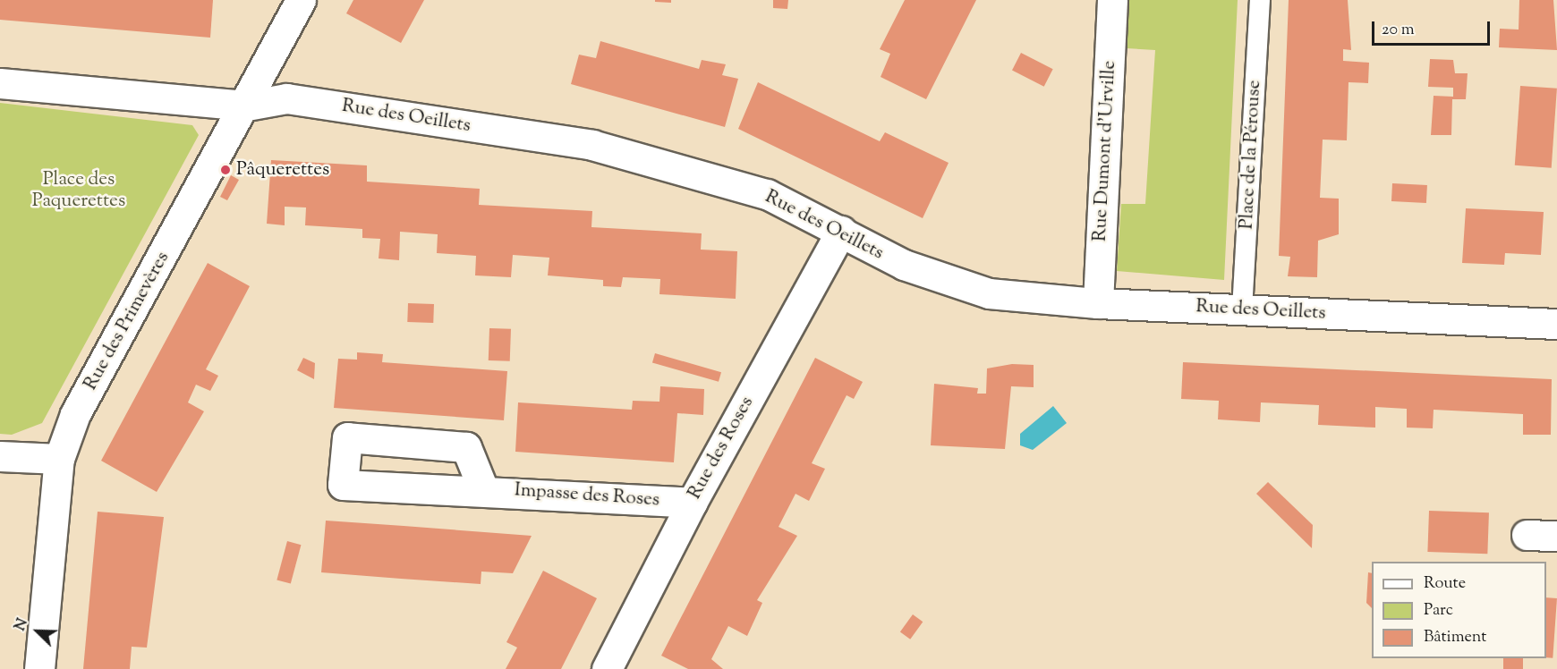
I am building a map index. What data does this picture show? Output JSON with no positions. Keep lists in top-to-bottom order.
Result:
{
  "streets": {
    "street": [
      "Rue des Oeillets",
      "Rue Dumont d'Urville",
      "Rue des Primevères",
      "Rue des Roses",
      "Impasse des Roses"
    ],
    "lane": ["Place de la Pérouse"]
  },
  "crossings": [
    ["Rue des Oeillets", "Rue Dumont d'Urville"],
    ["Rue des Oeillets", "Place de la Pérouse"],
    ["Rue des Oeillets", "Rue des Primevères"],
    ["Rue des Oeillets", "Rue des Roses"],
    ["Rue des Roses", "Impasse des Roses"]
  ],
  "parks": ["Place des Paquerettes"],
  "places": ["Pâquerettes"],
  "legend": ["Route", "Parc", "Bâtiment"],
  "scale_bar": "20 m",
  "north": "top left"
}
